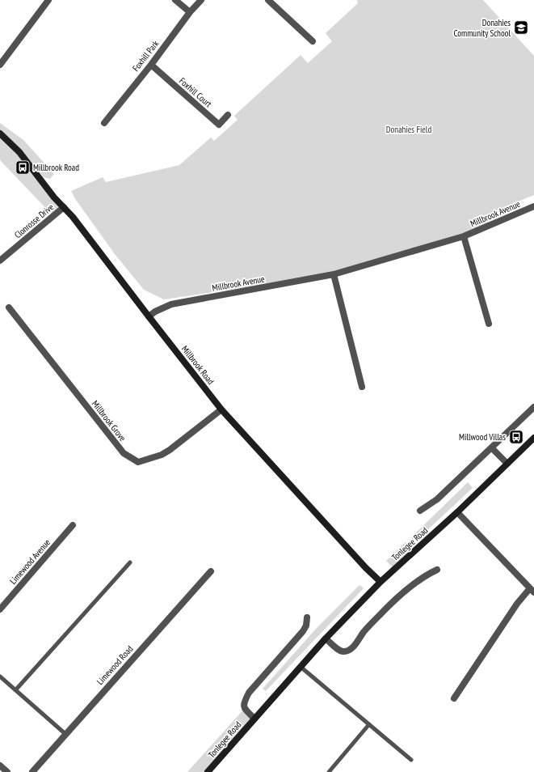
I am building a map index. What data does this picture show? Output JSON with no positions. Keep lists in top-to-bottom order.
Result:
{
  "streets": {
    "street": [
      "Foxhill Park",
      "Foxhill Court",
      "Millbrook Avenue",
      "Clonrosse Drive",
      "Millbrook Road",
      "Millbrook Grove",
      "Tonlegee Road",
      "Limewood Avenue",
      "Limewood Road"
    ]
  },
  "crossings": [
    ["Foxhill Park", "Foxhill Court"],
    ["Millbrook Avenue", "Millbrook Road"],
    ["Clonrosse Drive", "Millbrook Road"],
    ["Millbrook Road", "Millbrook Grove"],
    ["Millbrook Road", "Tonlegee Road"]
  ],
  "parks": ["Donahies Field"],
  "places": {
    "school or university": ["Donahies Community School"],
    "bus stop": ["Millbrook Road", "Millwood Villas"]
  }
}
